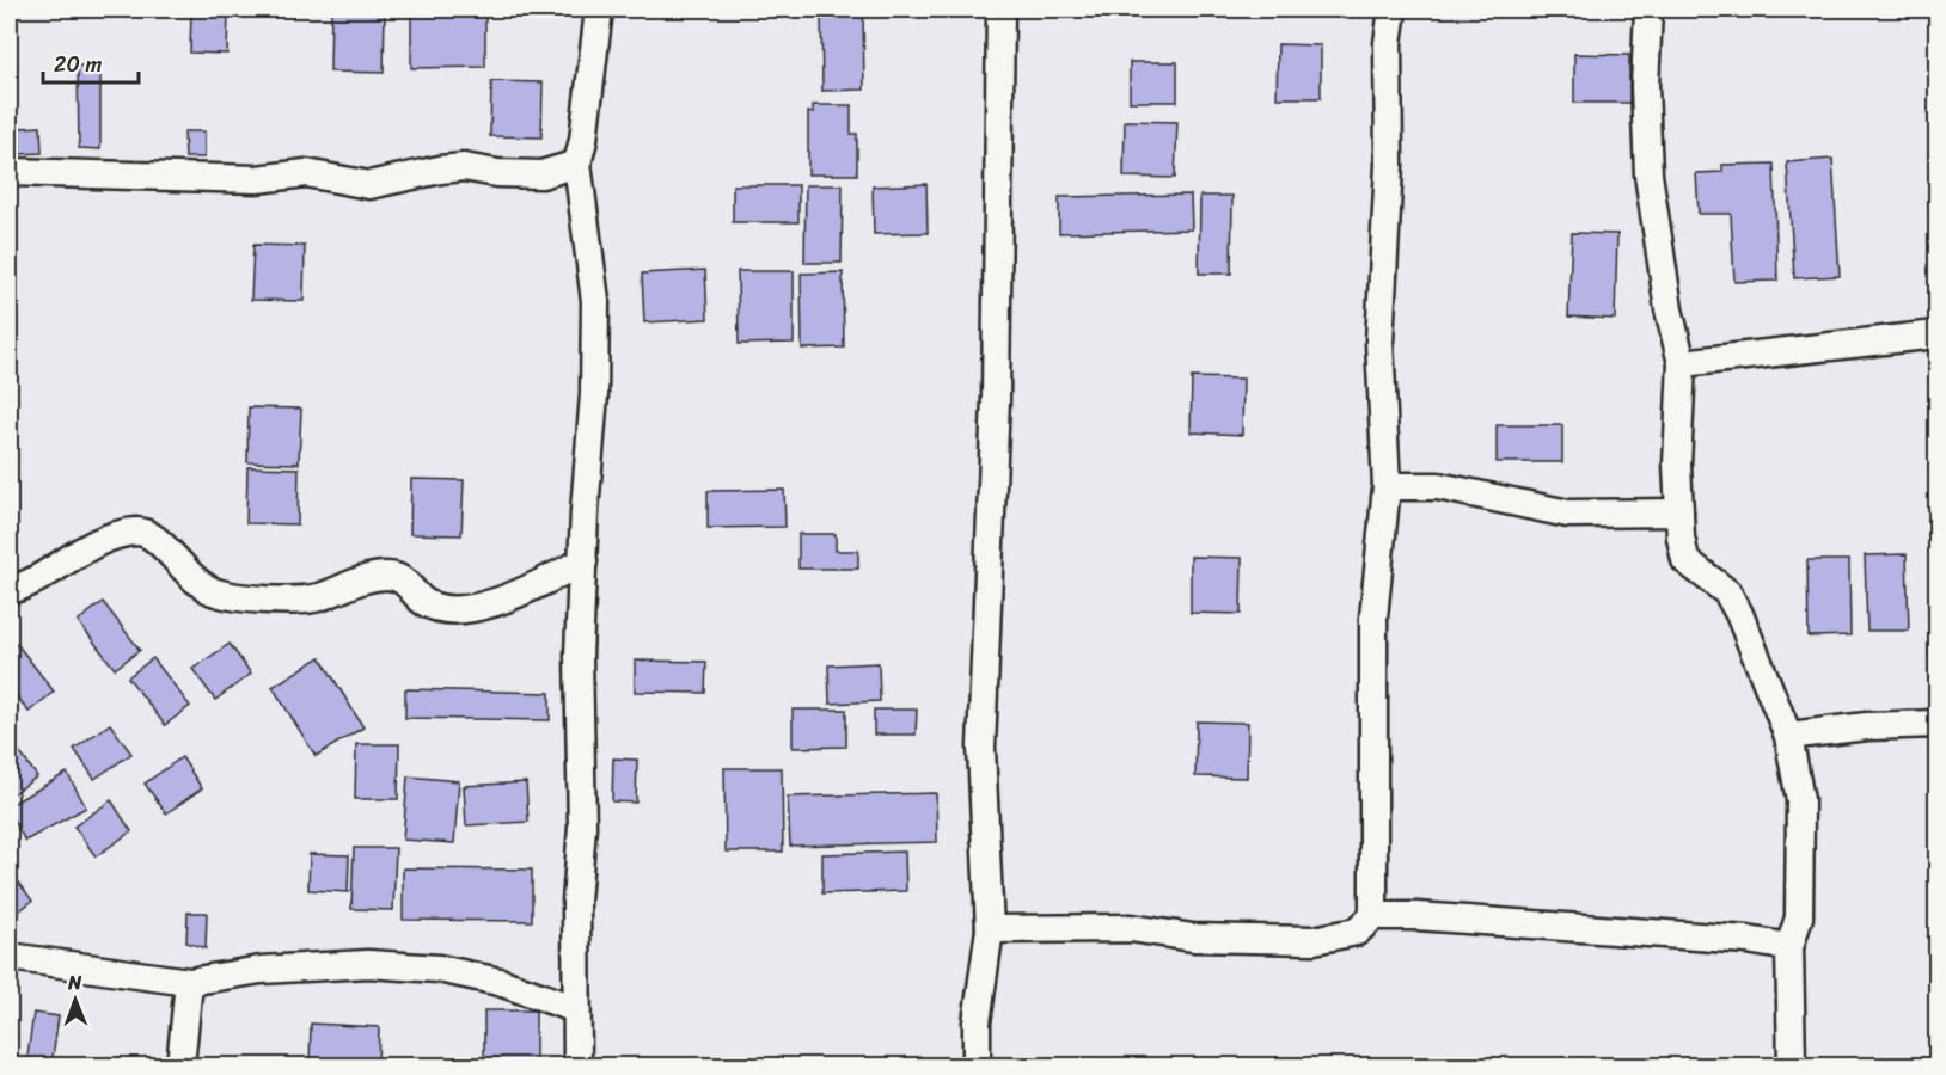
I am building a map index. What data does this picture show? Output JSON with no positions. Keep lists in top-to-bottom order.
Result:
{
  "scale_bar": "20 m",
  "north": "top"
}
